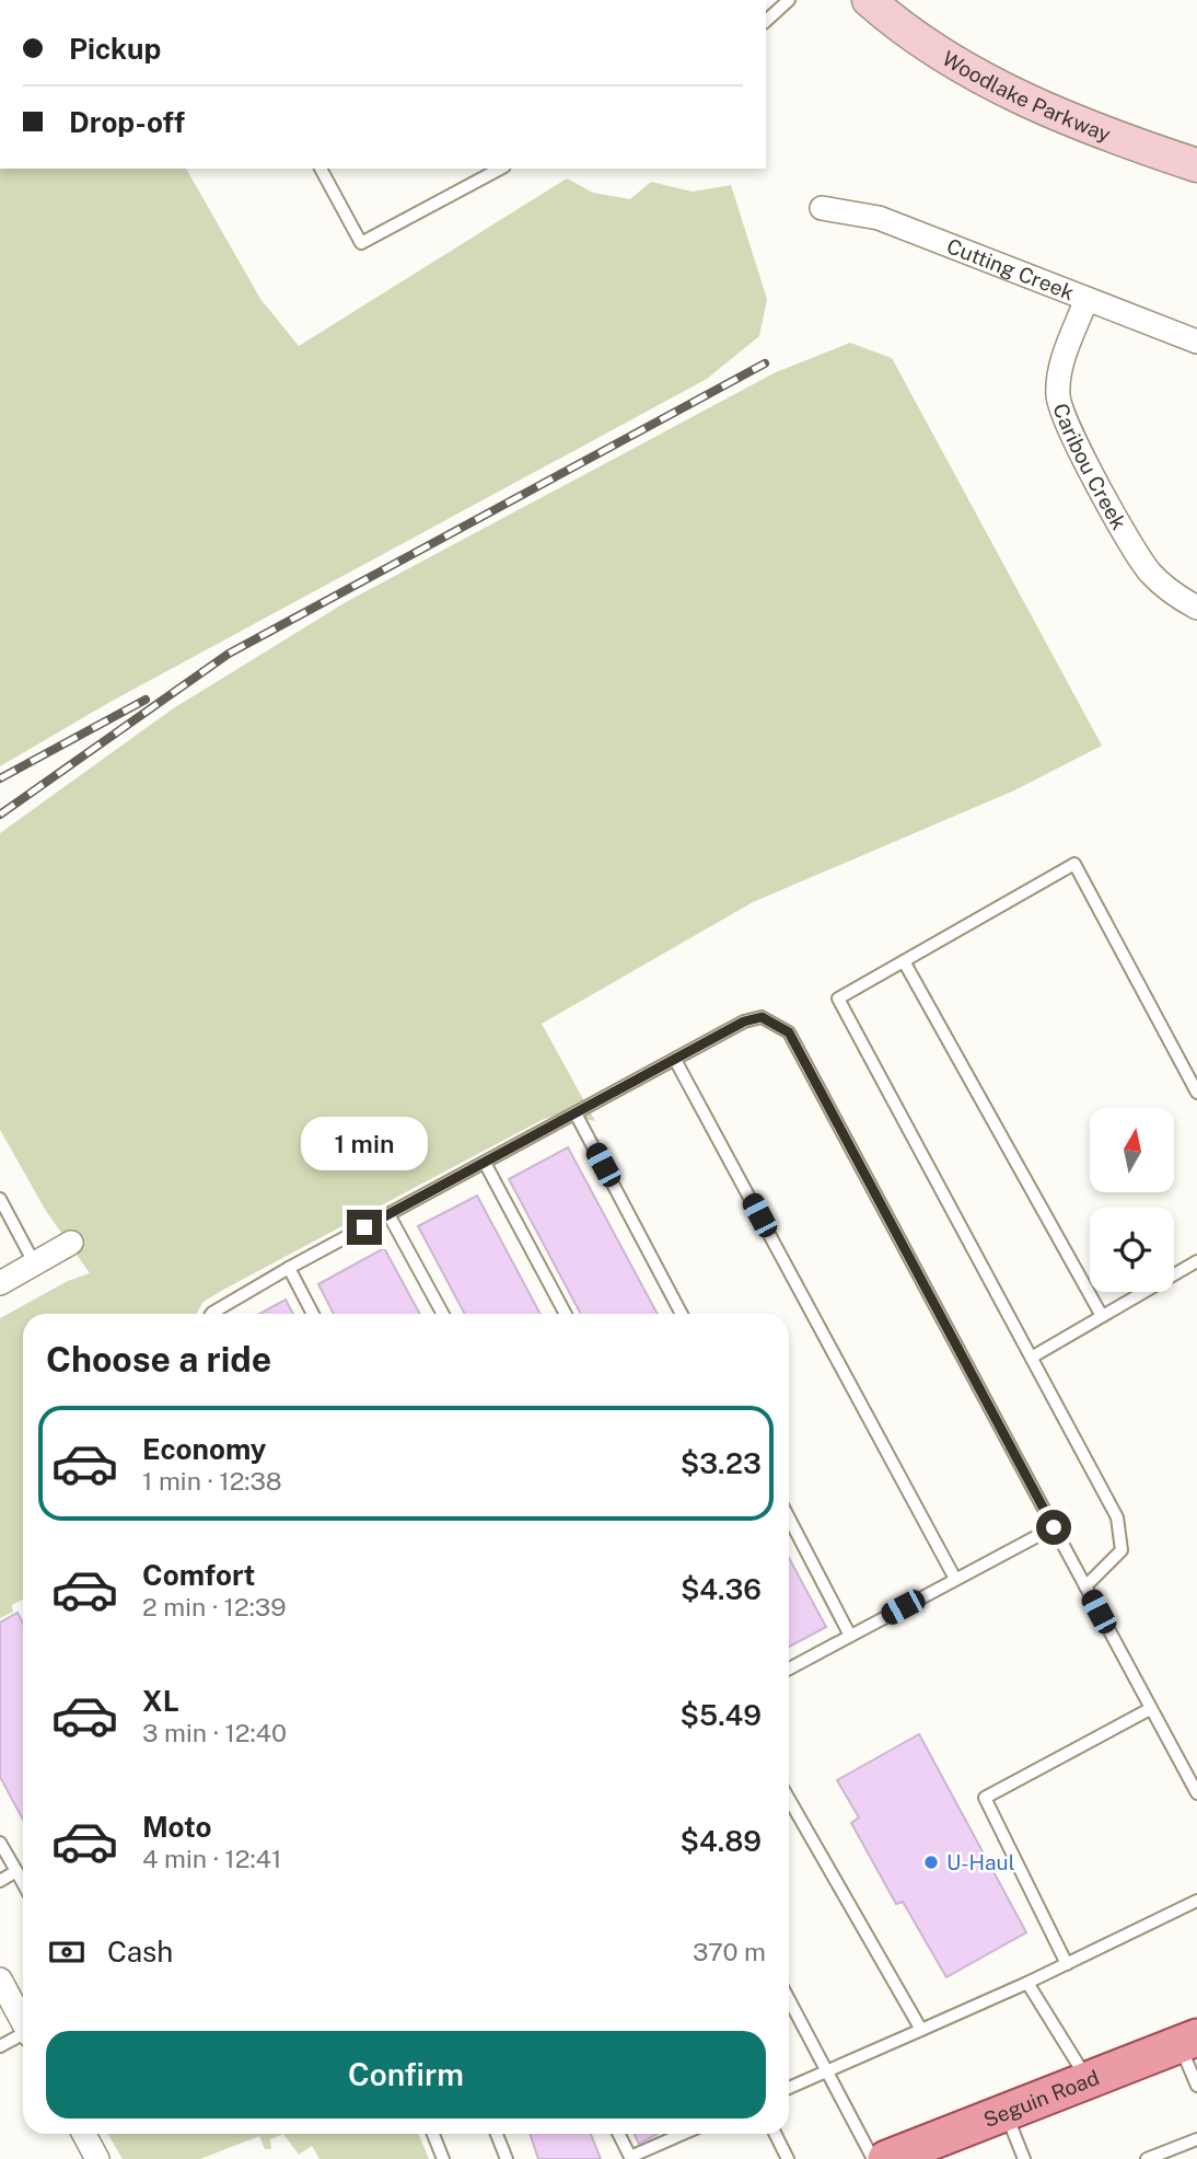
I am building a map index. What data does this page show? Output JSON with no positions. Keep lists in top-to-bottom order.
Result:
{
  "streets": {
    "main road": ["Seguin Road"],
    "street": ["Woodlake Parkway", "Cutting Creek", "Caribou Creek"]
  },
  "crossings": [
    ["Cutting Creek", "Caribou Creek"]
  ],
  "places": ["U-Haul"],
  "north": "top",
  "page": {
    "banner": ["Pickup", "Drop-off"],
    "bubble": "1 min",
    "heading": "Choose a ride",
    "list": [
      {
        "name": "Economy",
        "note": "1 min · 12:38",
        "value": "$3.23"
      },
      {
        "name": "Comfort",
        "note": "2 min · 12:39",
        "value": "$4.36"
      },
      {
        "name": "XL",
        "note": "3 min · 12:40",
        "value": "$5.49"
      },
      {
        "name": "Moto",
        "note": "4 min · 12:41",
        "value": "$4.89"
      }
    ],
    "pay": ["Cash", "370 m"],
    "buttons": "Confirm"
  }
}
